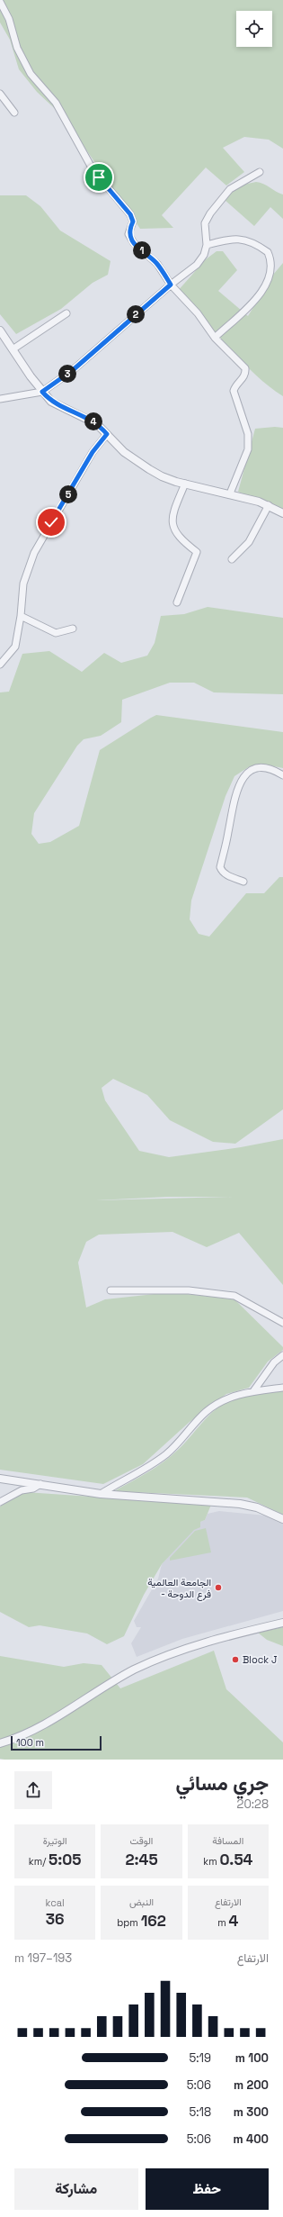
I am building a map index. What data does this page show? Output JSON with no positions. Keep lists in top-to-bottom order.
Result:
{
  "places": ["الجامعة العالمية - فرع الدوحة", "Block J"],
  "scale_bar": "100 m",
  "page": {
    "pins": [
      "1",
      "2",
      "3",
      "4",
      "5"
    ],
    "scale": "100 m",
    "heading": ["جري مسائي", "20:28"],
    "stats": [
      ["المسافة", "0.54 km"],
      ["الوقت", "2:45"],
      ["الوتيرة", "5:05 /km"],
      ["الارتفاع", "4 m"],
      ["النبض", "162 bpm"],
      ["kcal", "36"]
    ],
    "chart": ["الارتفاع", "193–197 m"],
    "list": [
      {
        "name": "100 m",
        "note": "5:19"
      },
      {
        "name": "200 m",
        "note": "5:06"
      },
      {
        "name": "300 m",
        "note": "5:18"
      },
      {
        "name": "400 m",
        "note": "5:06"
      }
    ],
    "buttons": ["حفظ", "مشاركة"]
  }
}
